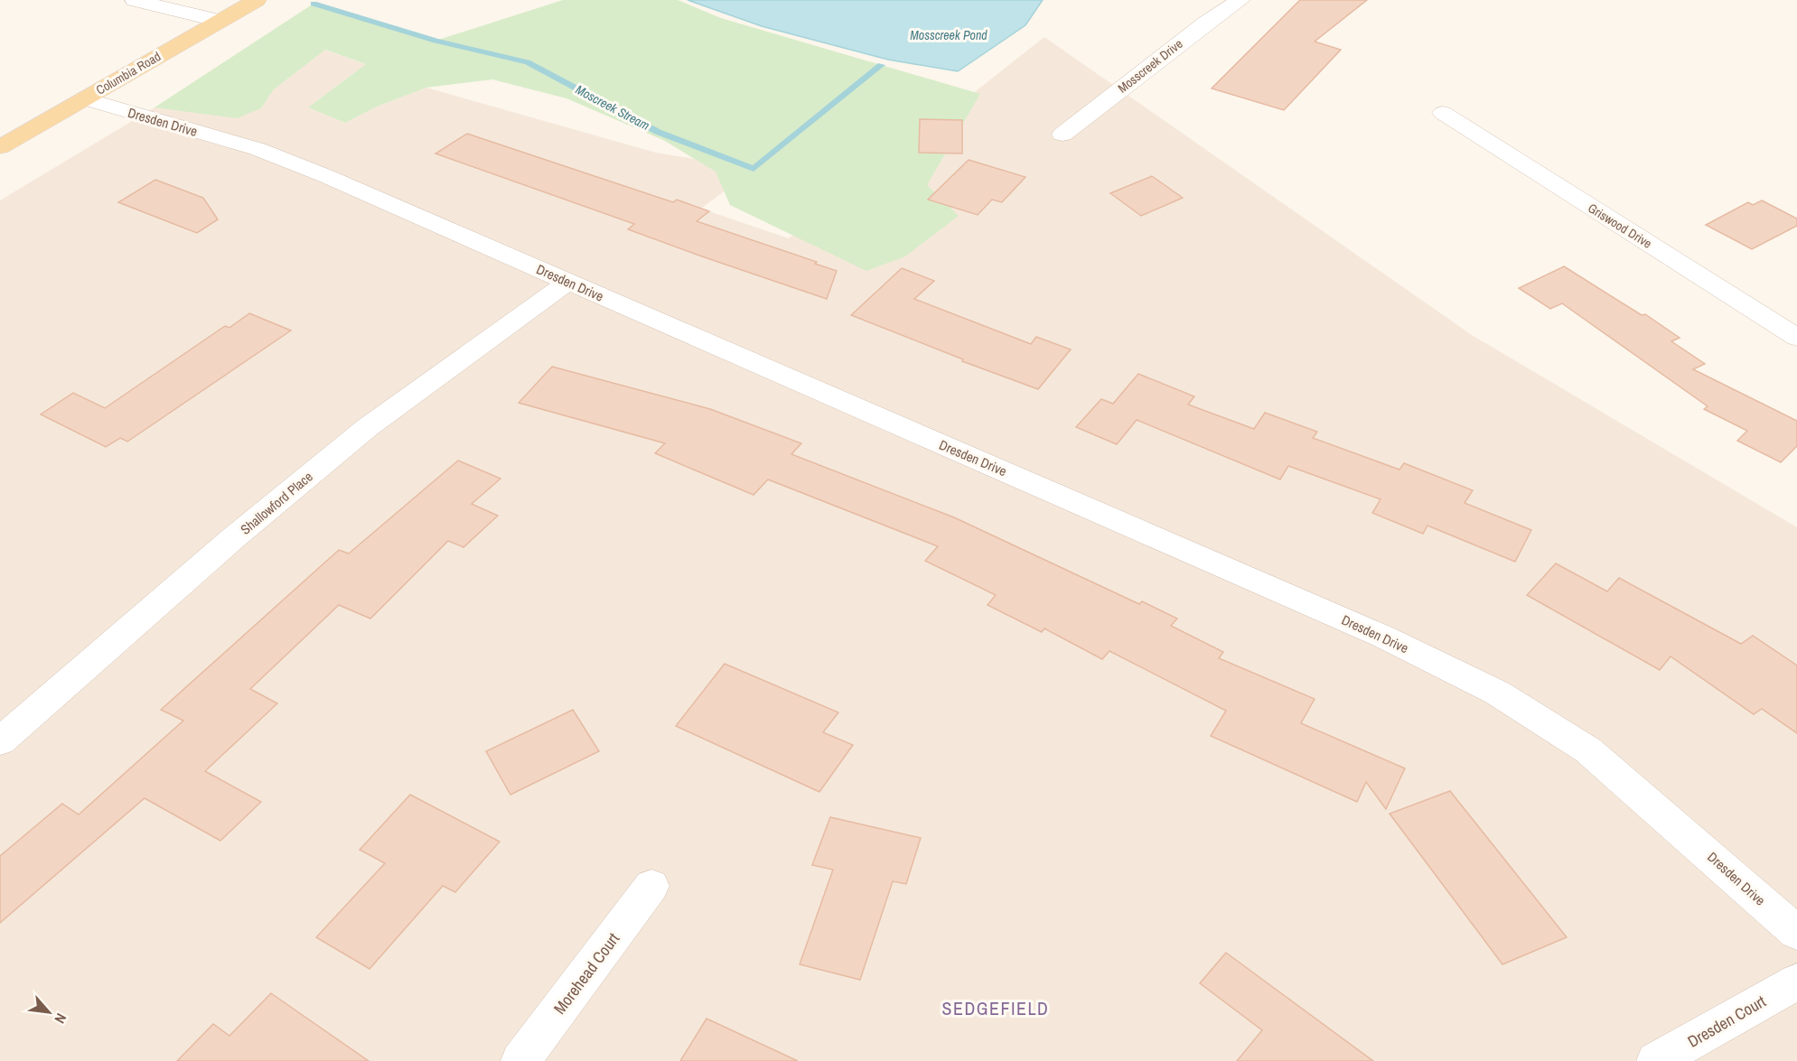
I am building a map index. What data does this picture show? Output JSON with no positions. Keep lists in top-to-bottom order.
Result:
{
  "streets": {
    "main road": ["Columbia Road"],
    "street": [
      "Mosscreek Drive",
      "Dresden Drive",
      "Griswood Drive",
      "Shallowford Place",
      "Morehead Court",
      "Dresden Court"
    ]
  },
  "crossings": [
    ["Columbia Road", "Dresden Drive"],
    ["Dresden Drive", "Shallowford Place"]
  ],
  "districts": ["SEDGEFIELD"],
  "water": ["Mosscreek Pond", "Moscreek Stream"],
  "north": "bottom right"
}
